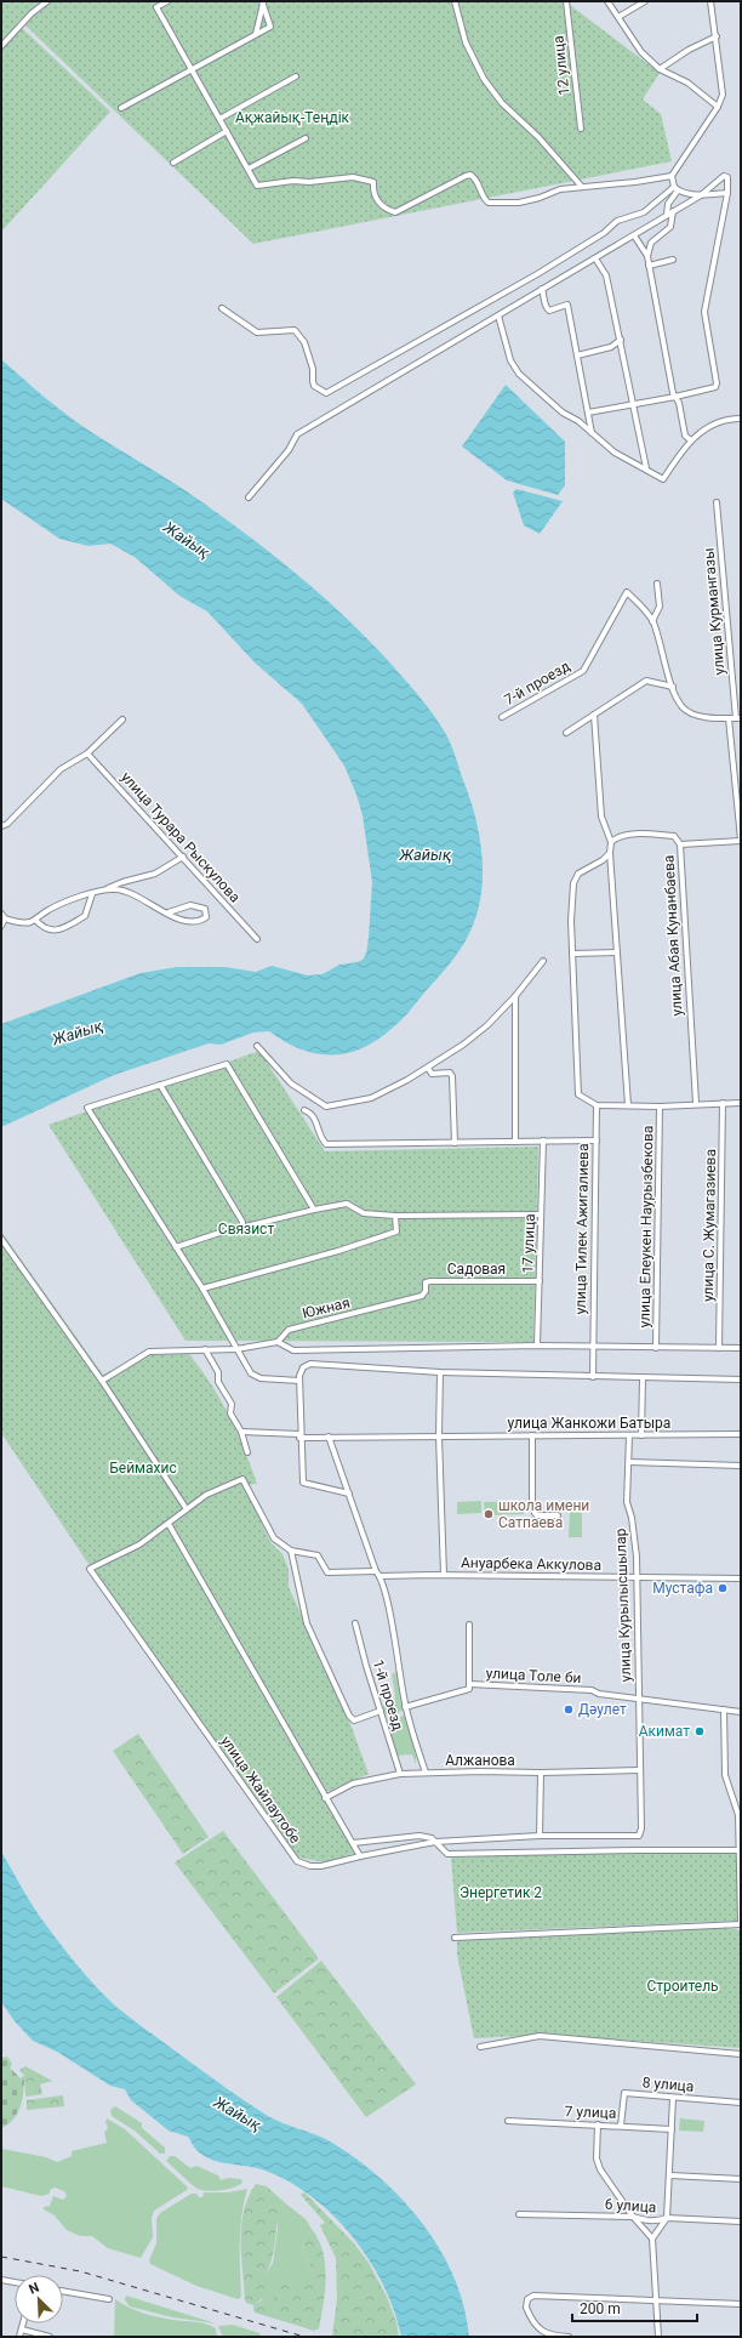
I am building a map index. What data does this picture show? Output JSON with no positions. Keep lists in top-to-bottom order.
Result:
{
  "streets": {
    "street": [
      "12 улица",
      "улица Курмангазы",
      "7-й проезд",
      "улица Турара Рыскулова",
      "улица Абая Кунанбаева",
      "улица С. Жумагазиева",
      "улица Елеукен Наурызбекова",
      "улица Тилек Ажигалиева",
      "17 улица",
      "Садовая",
      "Южная",
      "улица Жанкожи Батыра",
      "Ануарбека Аккулова",
      "улица Курылысшылар",
      "улица Толе би",
      "1-й проезд",
      "Алжанова",
      "улица Жайлаутобе",
      "8 улица",
      "7 улица",
      "6 улица"
    ]
  },
  "crossings": [
    ["17 улица", "Садовая"],
    ["Садовая", "Южная"],
    ["улица Жанкожи Батыра", "улица Курылысшылар"],
    ["Ануарбека Аккулова", "улица Курылысшылар"],
    ["улица Курылысшылар", "улица Толе би"],
    ["улица Курылысшылар", "Алжанова"],
    ["улица Курылысшылар", "улица Жайлаутобе"],
    ["1-й проезд", "Алжанова"],
    ["8 улица", "7 улица"]
  ],
  "water": ["Жайық"],
  "parks": [
    "Ақжайық-Теңдік",
    "Связист",
    "Беймахис",
    "Энергетик 2",
    "Строитель"
  ],
  "places": [
    "школа имени Сатпаева",
    "Мустафа",
    "Дәулет",
    "Акимат"
  ],
  "scale_bar": "200 m",
  "north": "top left"
}
